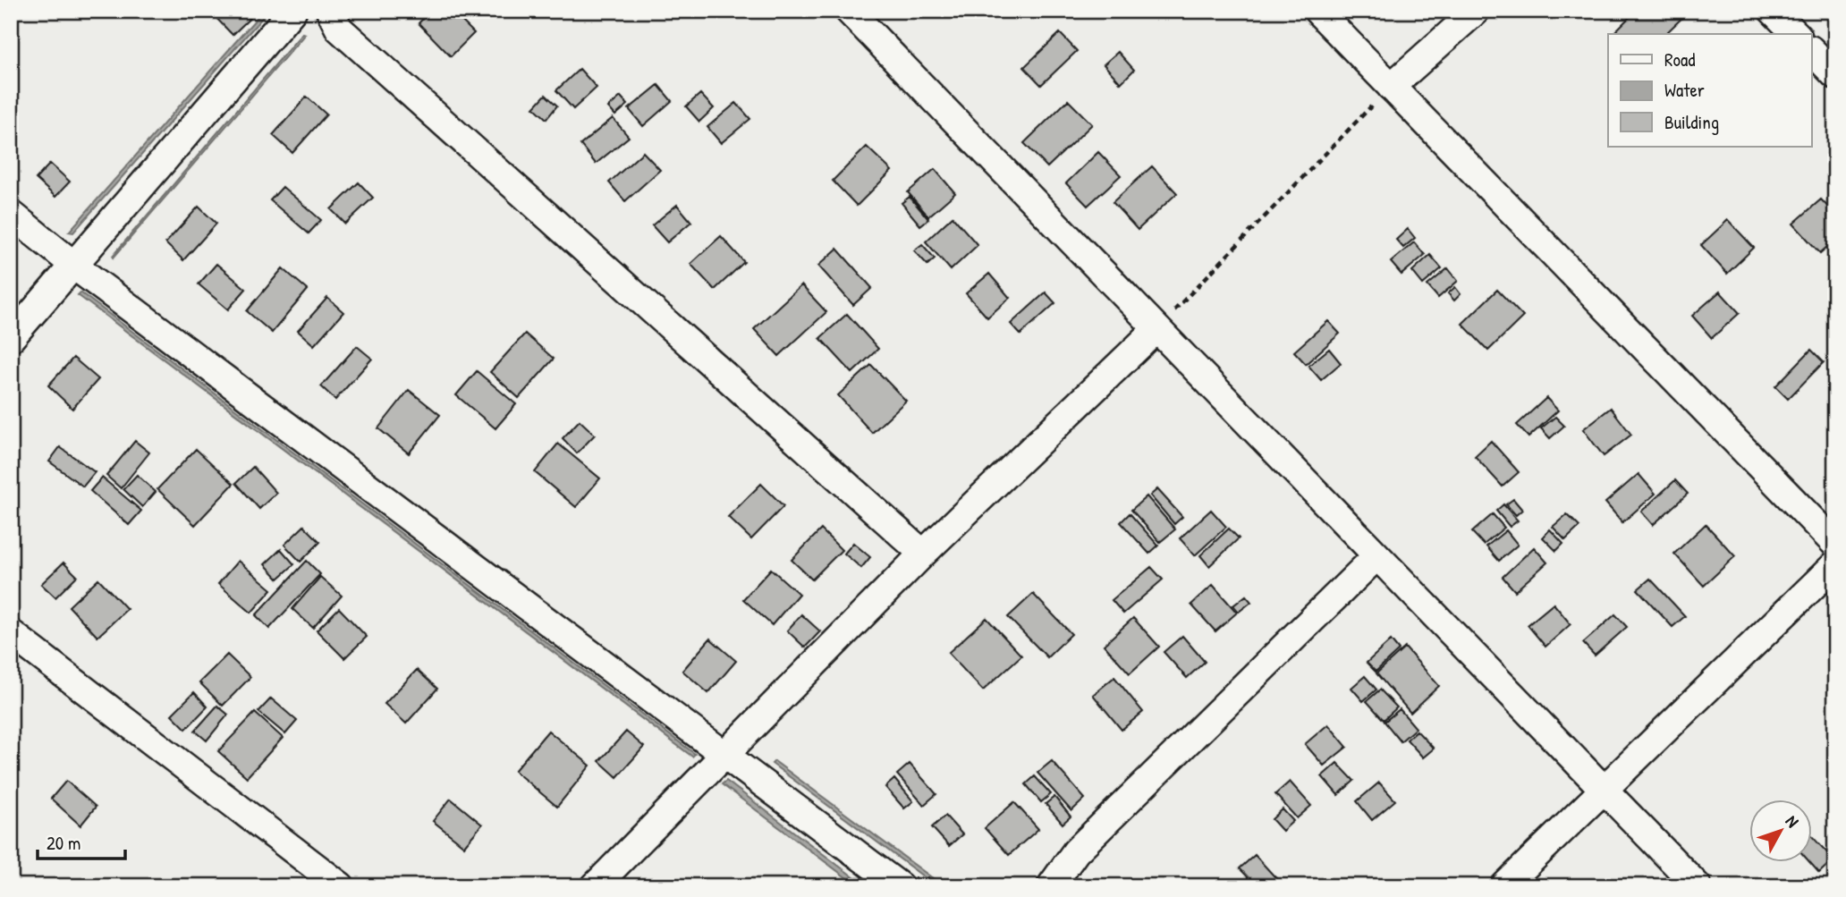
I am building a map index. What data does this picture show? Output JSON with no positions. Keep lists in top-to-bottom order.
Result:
{
  "legend": ["Road", "Water", "Building"],
  "scale_bar": "20 m",
  "north": "top right"
}
